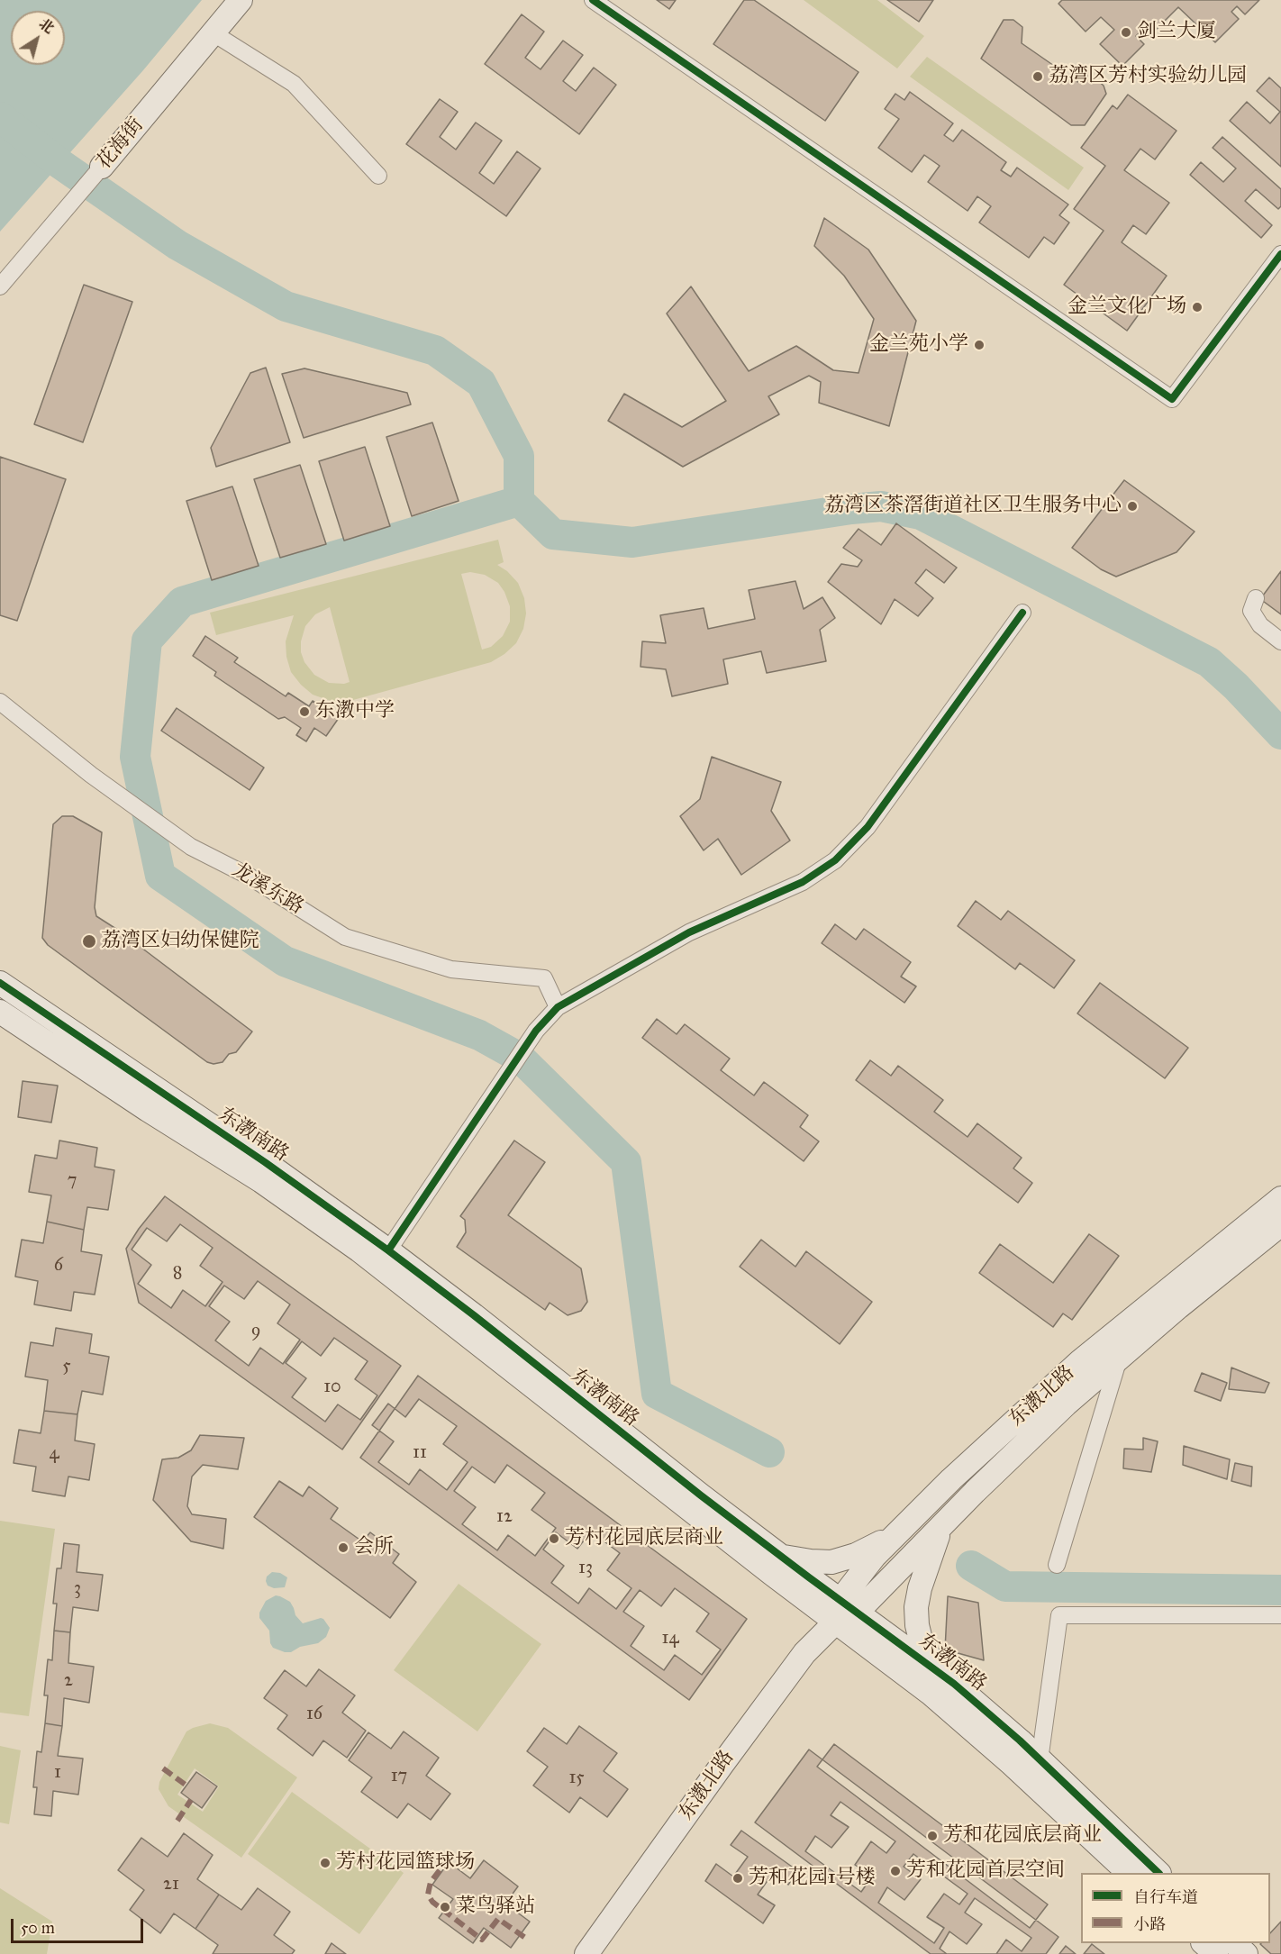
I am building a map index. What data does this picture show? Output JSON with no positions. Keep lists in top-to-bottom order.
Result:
{
  "streets": {
    "street": [
      "花海街",
      "龙溪东路",
      "东漖南路",
      "东漖北路"
    ]
  },
  "crossings": [
    ["东漖南路", "东漖北路"]
  ],
  "places": [
    "剑兰大厦",
    "荔湾区芳村实验幼儿园",
    "金兰文化广场",
    "金兰苑小学",
    "荔湾区茶滘街道社区卫生服务中心",
    "东漖中学",
    "荔湾区妇幼保健院",
    "芳村花园底层商业",
    "会所",
    "芳和花园底层商业",
    "芳村花园篮球场",
    "芳和花园首层空间",
    "芳和花园1号楼",
    "菜鸟驿站"
  ],
  "house_numbers": [
    "7",
    "6",
    "8",
    "9",
    "5",
    "10",
    "11",
    "4",
    "12",
    "13",
    "3",
    "14",
    "2",
    "16",
    "1",
    "17",
    "15",
    "21"
  ],
  "legend": ["自行车道", "小路"],
  "scale_bar": "50 m",
  "north": "top right"
}
